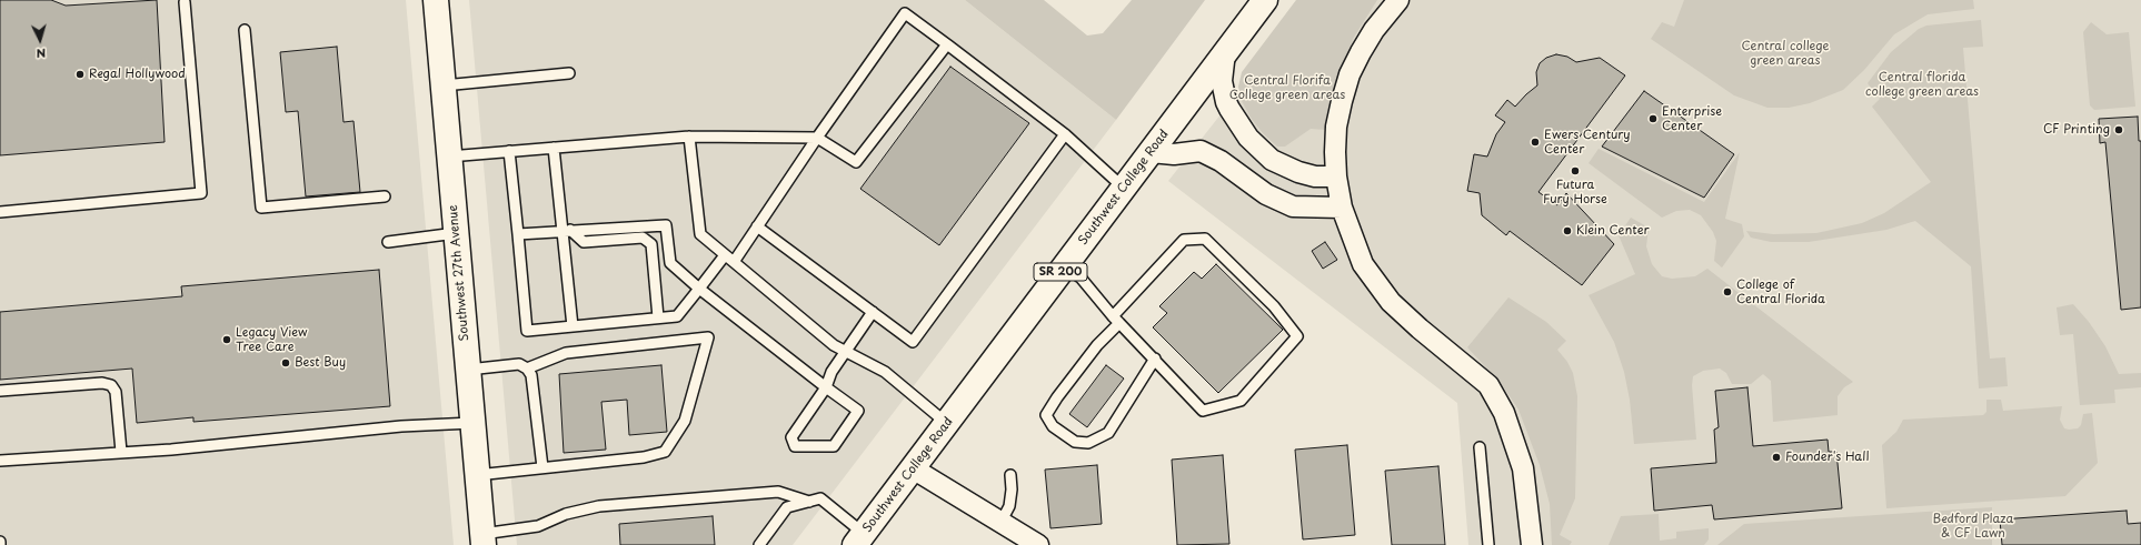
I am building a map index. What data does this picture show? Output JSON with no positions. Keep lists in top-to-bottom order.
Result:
{
  "streets": {
    "main road": ["Southwest College Road", "SR 200", "Southwest 27th Avenue"]
  },
  "parks": [
    "Central college green areas",
    "Central florida college green areas",
    "Central Florifa College green areas",
    "Bedford Plaza & CF Lawn"
  ],
  "places": [
    "Regal Hollywood",
    "Enterprise Center",
    "CF Printing",
    "Ewers Century Center",
    "Futura Fury Horse",
    "Klein Center",
    "College of Central Florida",
    "Legacy View Tree Care",
    "Best Buy",
    "Founder's Hall"
  ],
  "north": "bottom"
}
